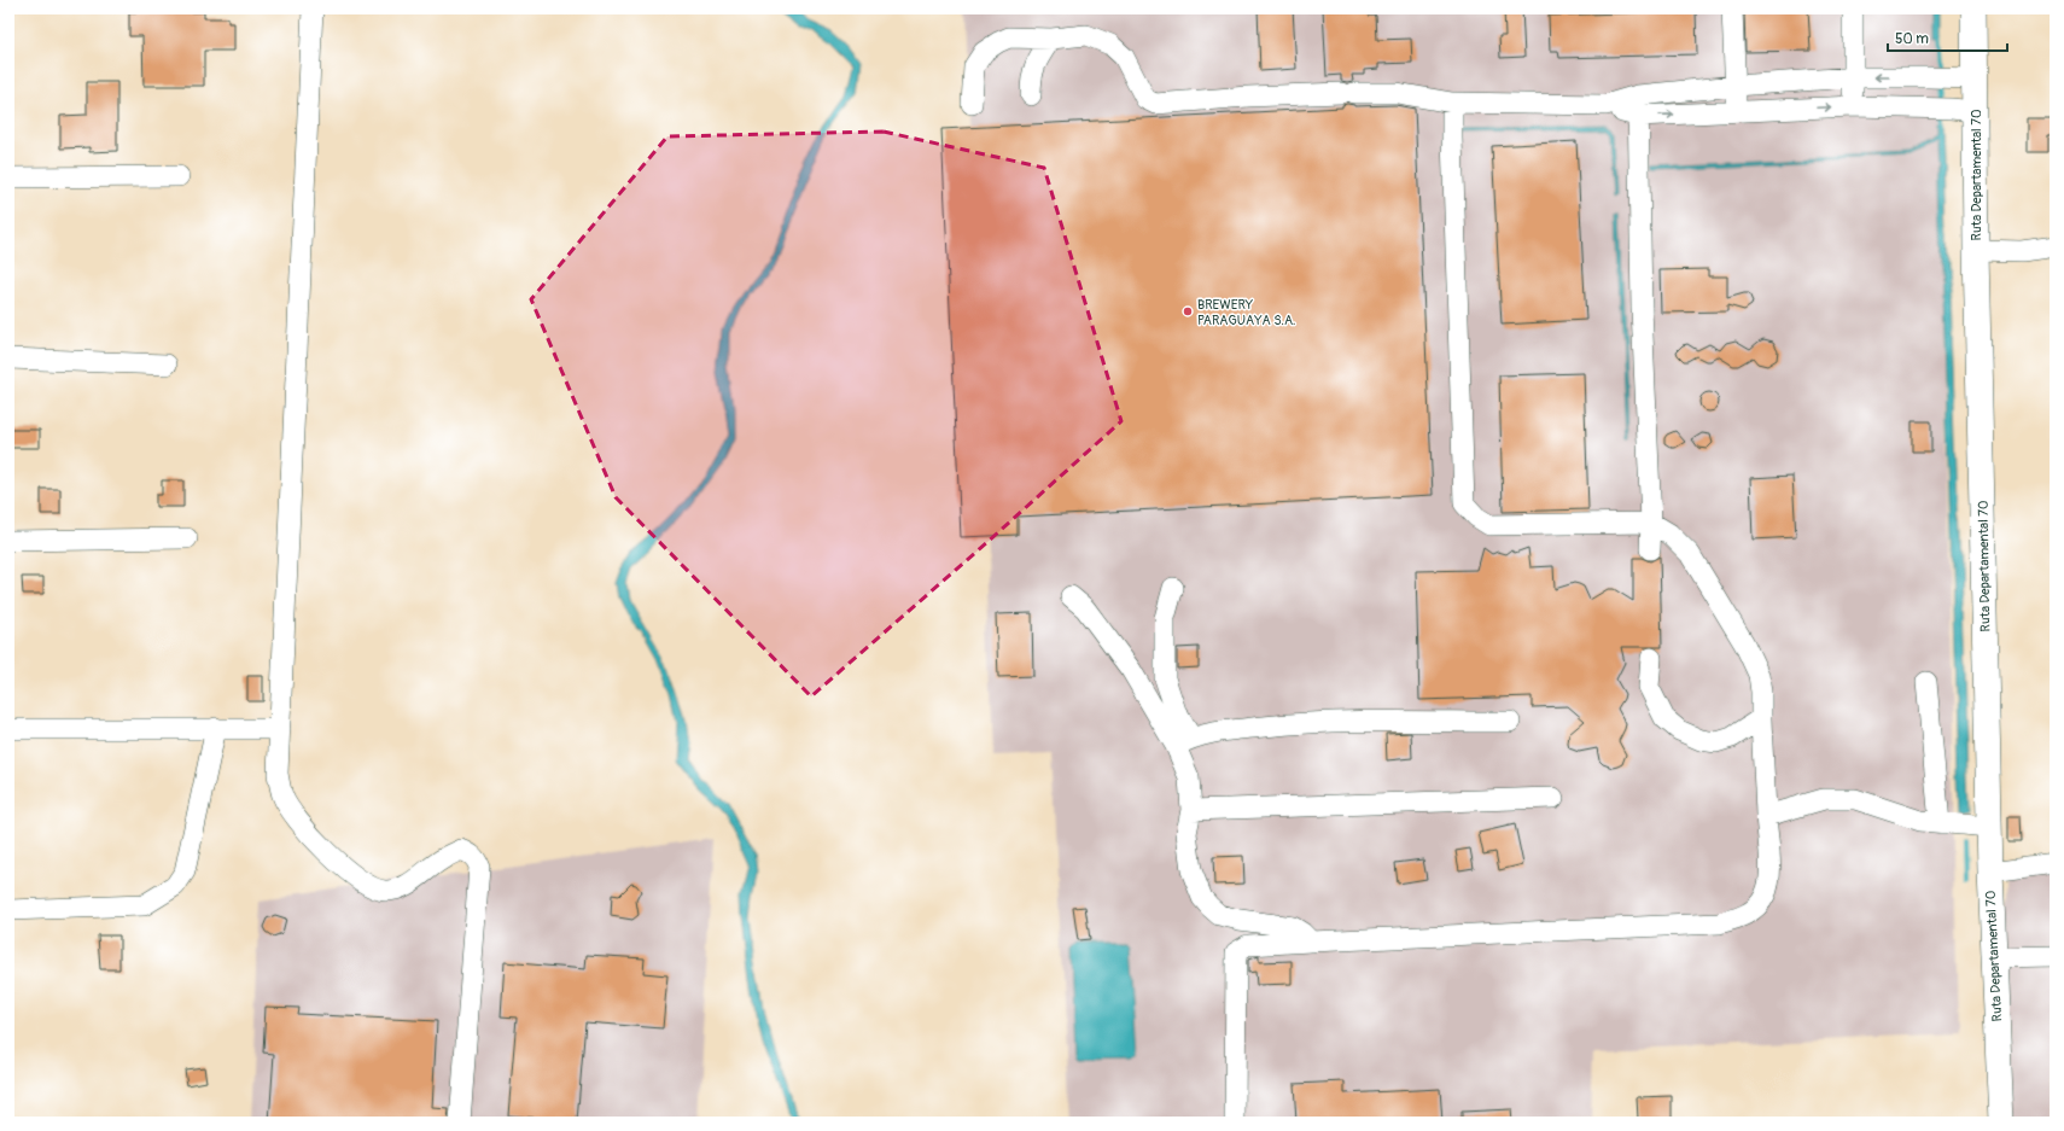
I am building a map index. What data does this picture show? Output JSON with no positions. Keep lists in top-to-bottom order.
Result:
{
  "streets": {
    "main road": ["Ruta Departamental 70"]
  },
  "places": ["BREWERY PARAGUAYA S.A."],
  "scale_bar": "50 m"
}
